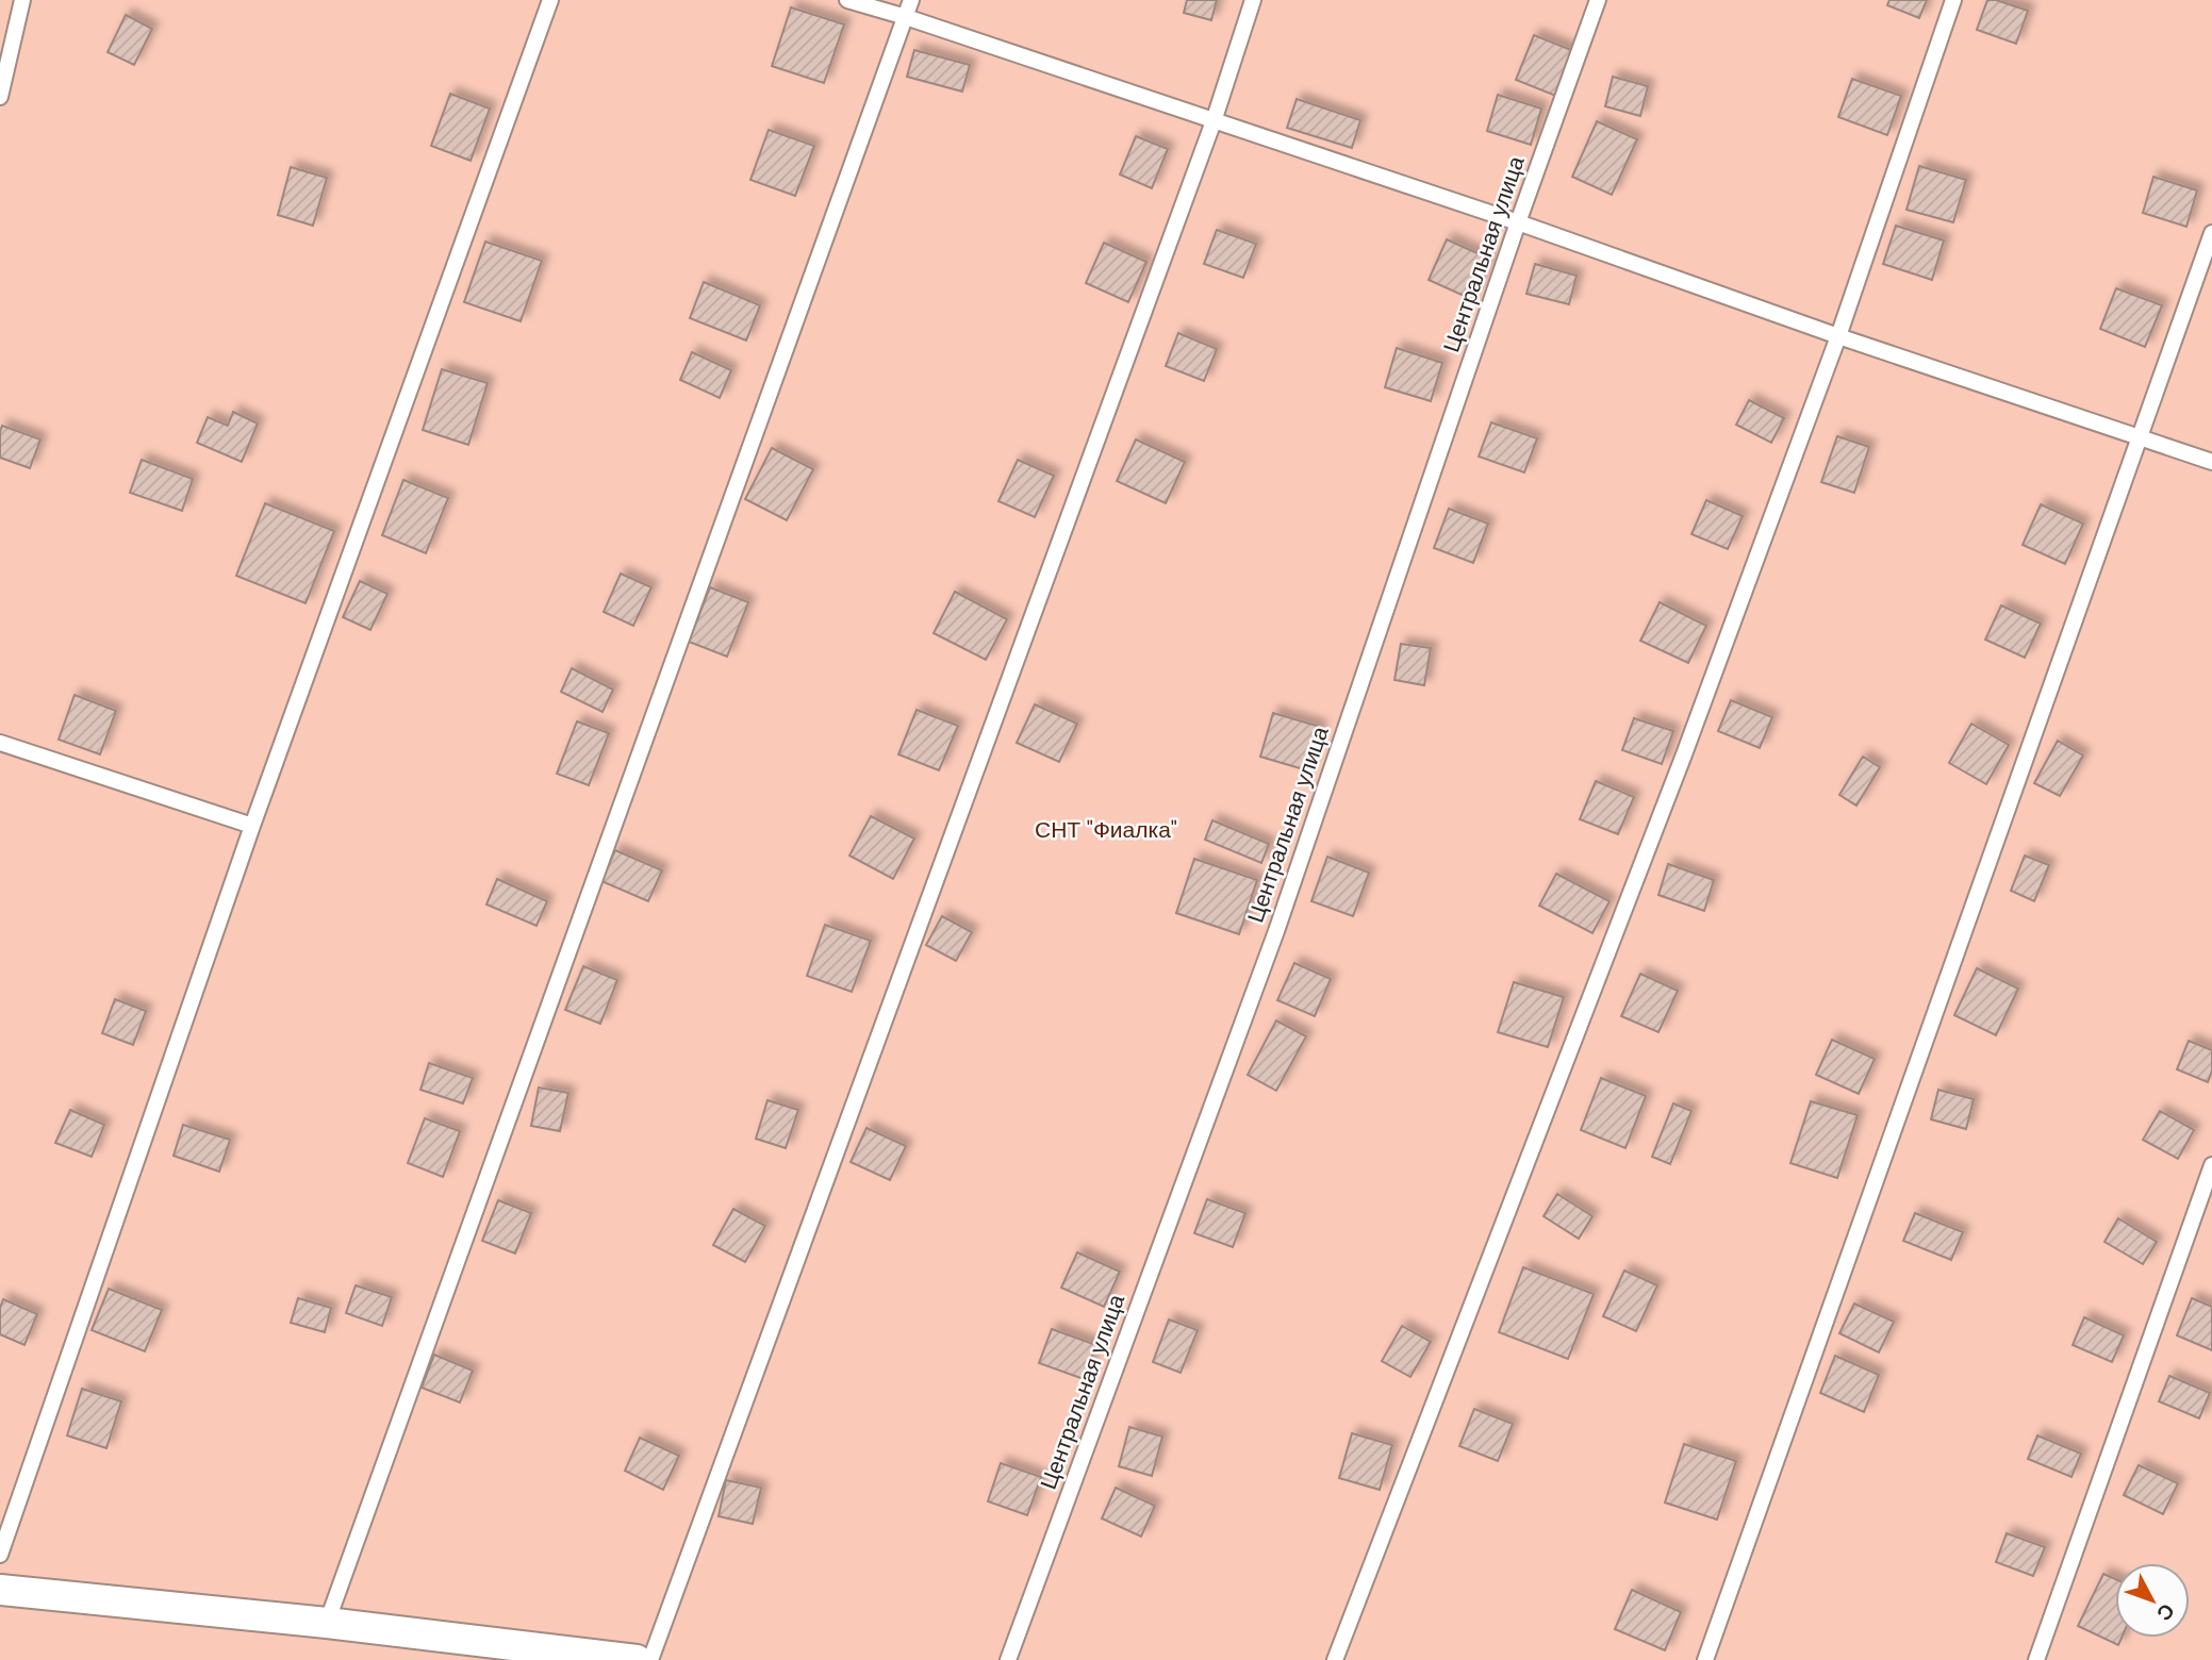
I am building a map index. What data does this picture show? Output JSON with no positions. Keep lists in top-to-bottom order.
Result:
{
  "streets": {
    "lane": ["Центральная улица"]
  },
  "parks": ["СНТ \"Фиалка\""],
  "north": "bottom right"
}
